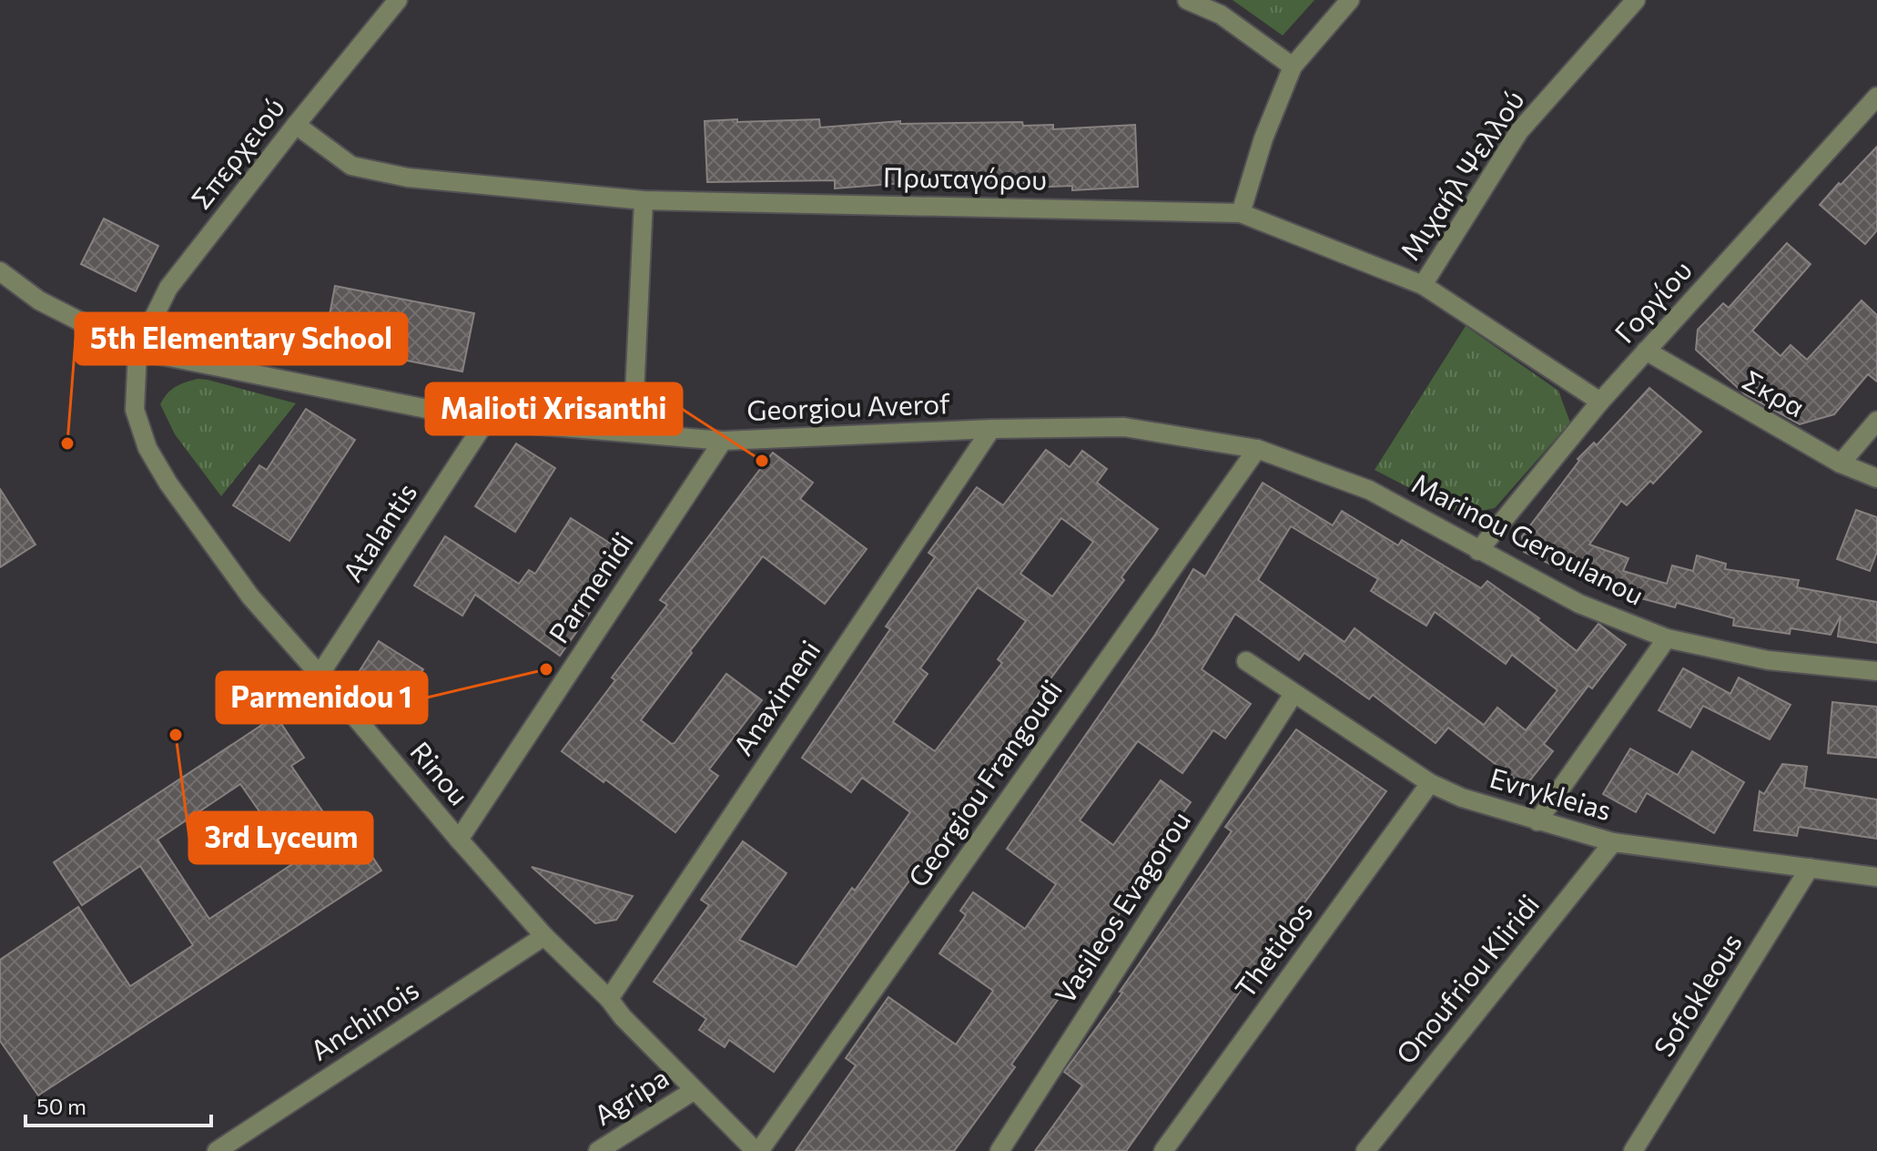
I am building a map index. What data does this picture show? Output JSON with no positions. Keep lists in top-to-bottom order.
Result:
{
  "streets": {
    "street": [
      "Σπερχειού",
      "Μιχαήλ Ψελλού",
      "Πρωταγόρου",
      "Γοργίου",
      "Σκρα",
      "Georgiou Averof",
      "Atalantis",
      "Marinou Geroulanou",
      "Parmenidi",
      "Anaximeni",
      "Rinou",
      "Georgiou Frangoudi",
      "Evrykleias",
      "Vasileos Evagorou",
      "Thetidos",
      "Onoufriou Kliridi",
      "Sofokleous",
      "Anchinois",
      "Agripa"
    ]
  },
  "crossings": [
    ["Σπερχειού", "Πρωταγόρου"],
    ["Σπερχειού", "Georgiou Averof"],
    ["Σπερχειού", "Rinou"],
    ["Μιχαήλ Ψελλού", "Πρωταγόρου"],
    ["Πρωταγόρου", "Γοργίου"],
    ["Γοργίου", "Σκρα"],
    ["Γοργίου", "Marinou Geroulanou"],
    ["Georgiou Averof", "Atalantis"],
    ["Georgiou Averof", "Marinou Geroulanou"],
    ["Georgiou Averof", "Parmenidi"],
    ["Georgiou Averof", "Anaximeni"],
    ["Georgiou Averof", "Rinou"],
    ["Georgiou Averof", "Georgiou Frangoudi"],
    ["Atalantis", "Rinou"],
    ["Parmenidi", "Rinou"],
    ["Anaximeni", "Rinou"],
    ["Rinou", "Georgiou Frangoudi"],
    ["Rinou", "Anchinois"],
    ["Rinou", "Agripa"],
    ["Evrykleias", "Vasileos Evagorou"],
    ["Evrykleias", "Thetidos"],
    ["Evrykleias", "Onoufriou Kliridi"],
    ["Evrykleias", "Sofokleous"]
  ],
  "places": [
    "5th Elementary School",
    "Malioti Xrisanthi",
    "Parmenidou 1",
    "3rd Lyceum"
  ],
  "scale_bar": "50 m"
}
